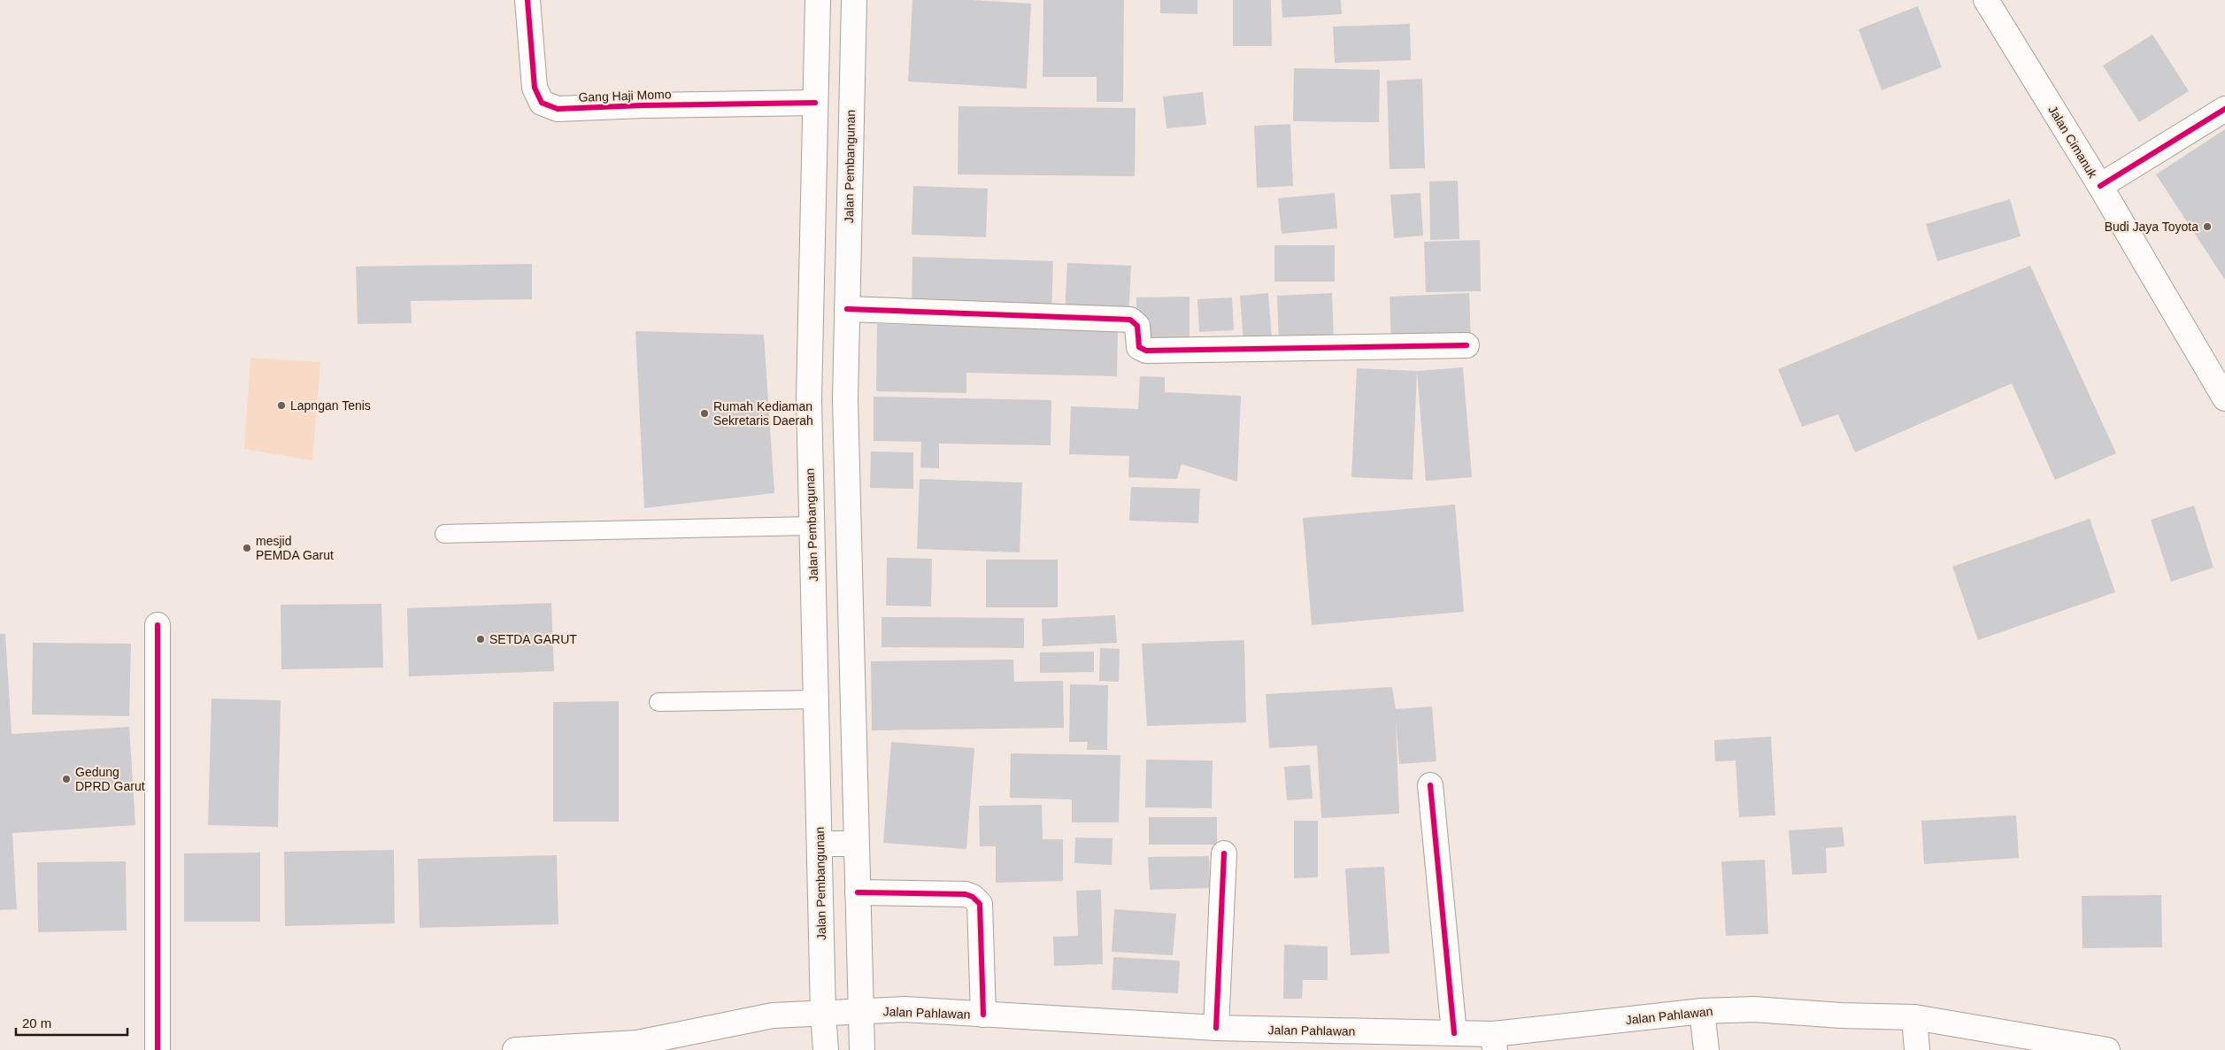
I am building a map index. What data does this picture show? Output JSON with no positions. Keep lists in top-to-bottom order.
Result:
{
  "streets": {
    "main road": [
      "Gang Haji Momo",
      "Jalan Cimanuk",
      "Jalan Pembangunan",
      "Jalan Pahlawan"
    ]
  },
  "crossings": [
    ["Gang Haji Momo", "Jalan Pembangunan"],
    ["Jalan Pembangunan", "Jalan Pahlawan"]
  ],
  "places": [
    "Budi Jaya Toyota",
    "Lapngan Tenis",
    "Rumah Kediaman Sekretaris Daerah",
    "mesjid PEMDA Garut",
    "SETDA GARUT",
    "Gedung DPRD Garut"
  ],
  "scale_bar": "20 m"
}
